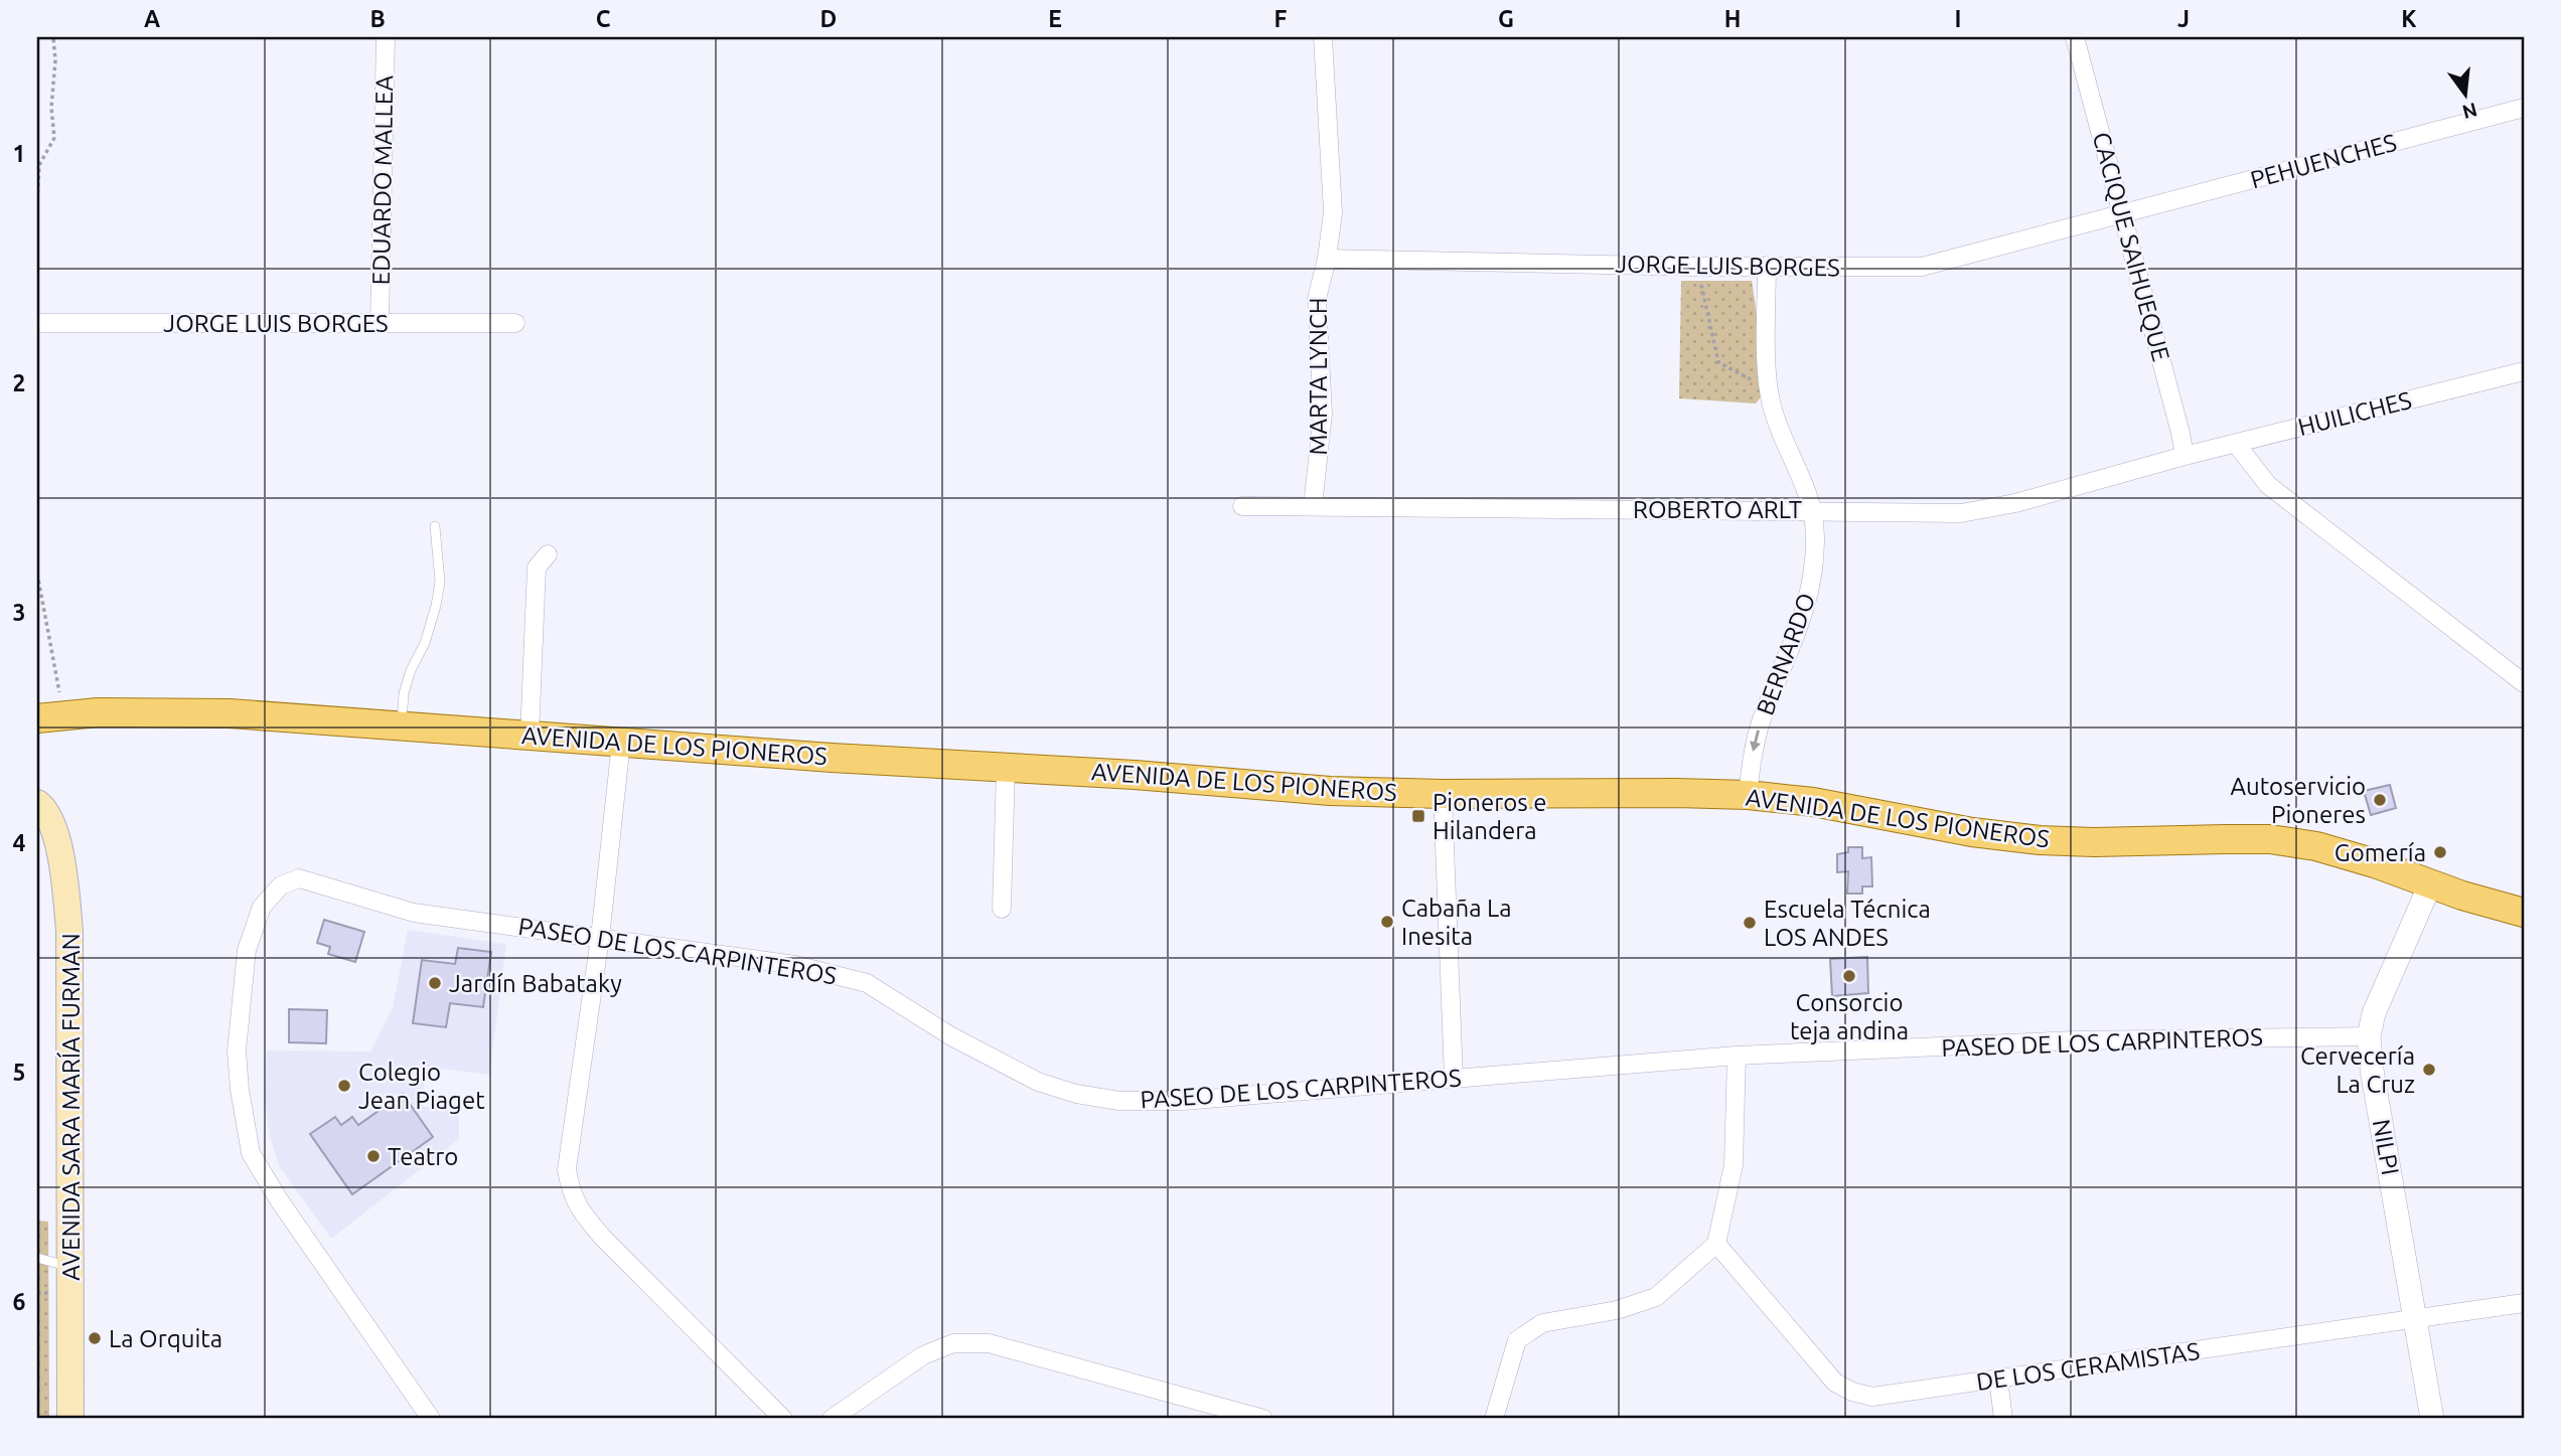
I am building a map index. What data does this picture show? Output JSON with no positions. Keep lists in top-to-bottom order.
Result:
{
  "streets": {
    "main road": ["AVENIDA DE LOS PIONEROS", "AVENIDA SARA MARÍA FURMAN"],
    "street": [
      "PEHUENCHES",
      "EDUARDO MALLEA",
      "CACIQUE SAIHUEQUE",
      "JORGE LUIS BORGES",
      "MARTA LYNCH",
      "HUILICHES",
      "ROBERTO ARLT",
      "BERNARDO",
      "PASEO DE LOS CARPINTEROS",
      "NILPI",
      "DE LOS CERAMISTAS"
    ]
  },
  "crossings": [
    ["PEHUENCHES", "CACIQUE SAIHUEQUE"],
    ["PEHUENCHES", "JORGE LUIS BORGES"],
    ["EDUARDO MALLEA", "JORGE LUIS BORGES"],
    ["CACIQUE SAIHUEQUE", "JORGE LUIS BORGES"],
    ["CACIQUE SAIHUEQUE", "HUILICHES"],
    ["CACIQUE SAIHUEQUE", "ROBERTO ARLT"],
    ["JORGE LUIS BORGES", "MARTA LYNCH"],
    ["JORGE LUIS BORGES", "BERNARDO"],
    ["MARTA LYNCH", "ROBERTO ARLT"],
    ["HUILICHES", "ROBERTO ARLT"],
    ["ROBERTO ARLT", "BERNARDO"],
    ["BERNARDO", "AVENIDA DE LOS PIONEROS"],
    ["AVENIDA DE LOS PIONEROS", "NILPI"],
    ["PASEO DE LOS CARPINTEROS", "NILPI"],
    ["NILPI", "DE LOS CERAMISTAS"]
  ],
  "one_way": ["BERNARDO"],
  "places": {
    "other": [
      "Autoservicio Pioneres",
      "Gomería",
      "Cabaña La Inesita",
      "Escuela Técnica LOS ANDES",
      "Consorcio teja andina",
      "Jardín Babataky",
      "Cervecería La Cruz",
      "Colegio Jean Piaget",
      "Teatro",
      "La Orquita"
    ],
    "transit": ["Pioneros e Hilandera"]
  },
  "north": "bottom",
  "grid": {
    "columns": [
      "A",
      "B",
      "C",
      "D",
      "E",
      "F",
      "G",
      "H",
      "I",
      "J",
      "K"
    ],
    "rows": [
      "1",
      "2",
      "3",
      "4",
      "5",
      "6"
    ]
  }
}
